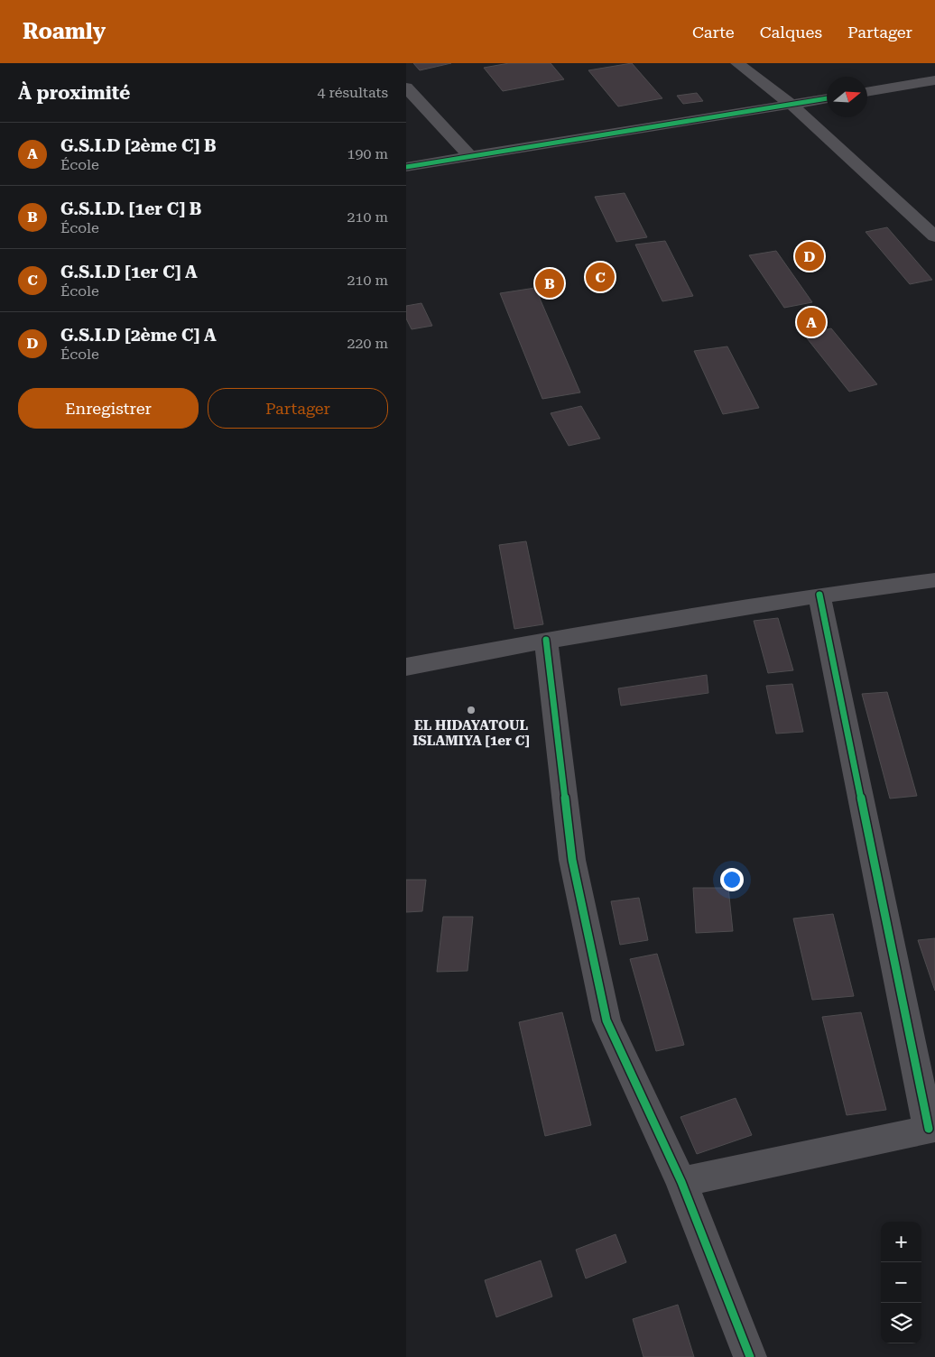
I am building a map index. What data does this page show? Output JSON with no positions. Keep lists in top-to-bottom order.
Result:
{
  "places": ["EL HIDAYATOUL ISLAMIYA [1er C]"],
  "north": "right",
  "page": {
    "header": "Roamly",
    "nav": ["Carte", "Calques", "Partager"],
    "heading": ["À proximité", "4 résultats"],
    "list": [
      {
        "mark": "A",
        "name": "G.S.I.D [2ème C] B",
        "note": "École",
        "value": "190 m"
      },
      {
        "mark": "B",
        "name": "G.S.I.D. [1er C] B",
        "note": "École",
        "value": "210 m"
      },
      {
        "mark": "C",
        "name": "G.S.I.D [1er C] A",
        "note": "École",
        "value": "210 m"
      },
      {
        "mark": "D",
        "name": "G.S.I.D [2ème C] A",
        "note": "École",
        "value": "220 m"
      }
    ],
    "pins": [
      "D",
      "C",
      "B",
      "A"
    ],
    "buttons": ["Enregistrer", "Partager"],
    "map_buttons": ["+", "−"]
  }
}
